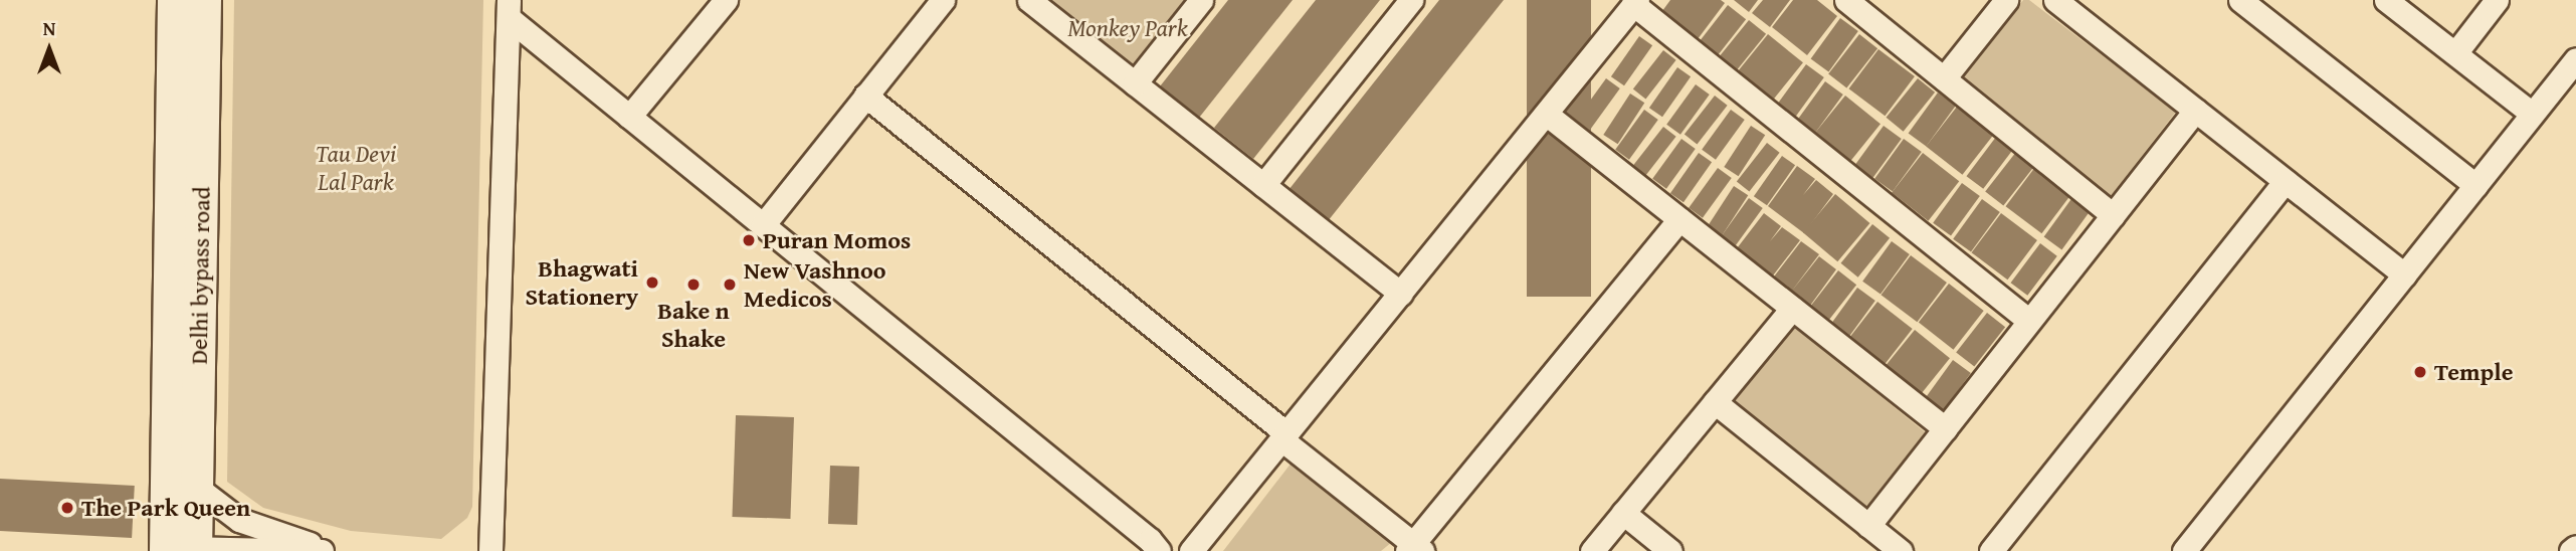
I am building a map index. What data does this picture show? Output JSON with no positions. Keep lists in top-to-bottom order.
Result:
{
  "streets": {
    "main road": ["Delhi bypass road"]
  },
  "parks": ["Monkey Park", "Tau Devi Lal Park"],
  "places": [
    "Puran Momos",
    "Bhagwati Stationery",
    "Bake n Shake",
    "New Vashnoo Medicos",
    "Temple",
    "The Park Queen"
  ],
  "north": "top"
}
